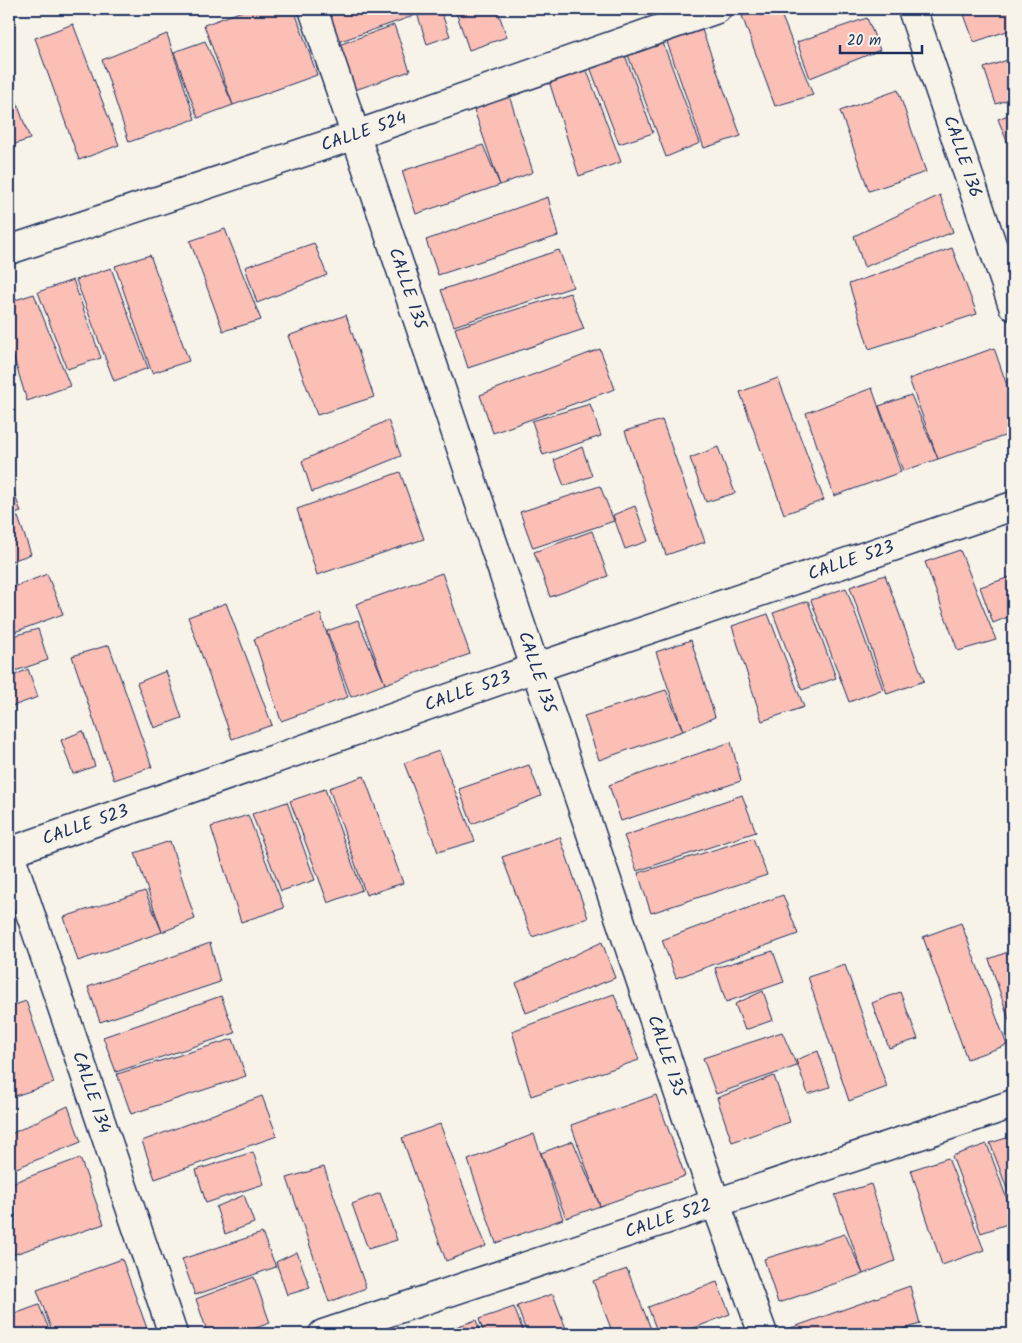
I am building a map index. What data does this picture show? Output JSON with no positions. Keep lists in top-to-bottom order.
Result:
{
  "streets": {
    "street": [
      "CALLE 524",
      "CALLE 136",
      "CALLE 135",
      "CALLE 523",
      "CALLE 134",
      "CALLE 522"
    ]
  },
  "crossings": [
    ["CALLE 524", "CALLE 135"],
    ["CALLE 135", "CALLE 523"],
    ["CALLE 135", "CALLE 522"],
    ["CALLE 523", "CALLE 134"]
  ],
  "scale_bar": "20 m"
}
